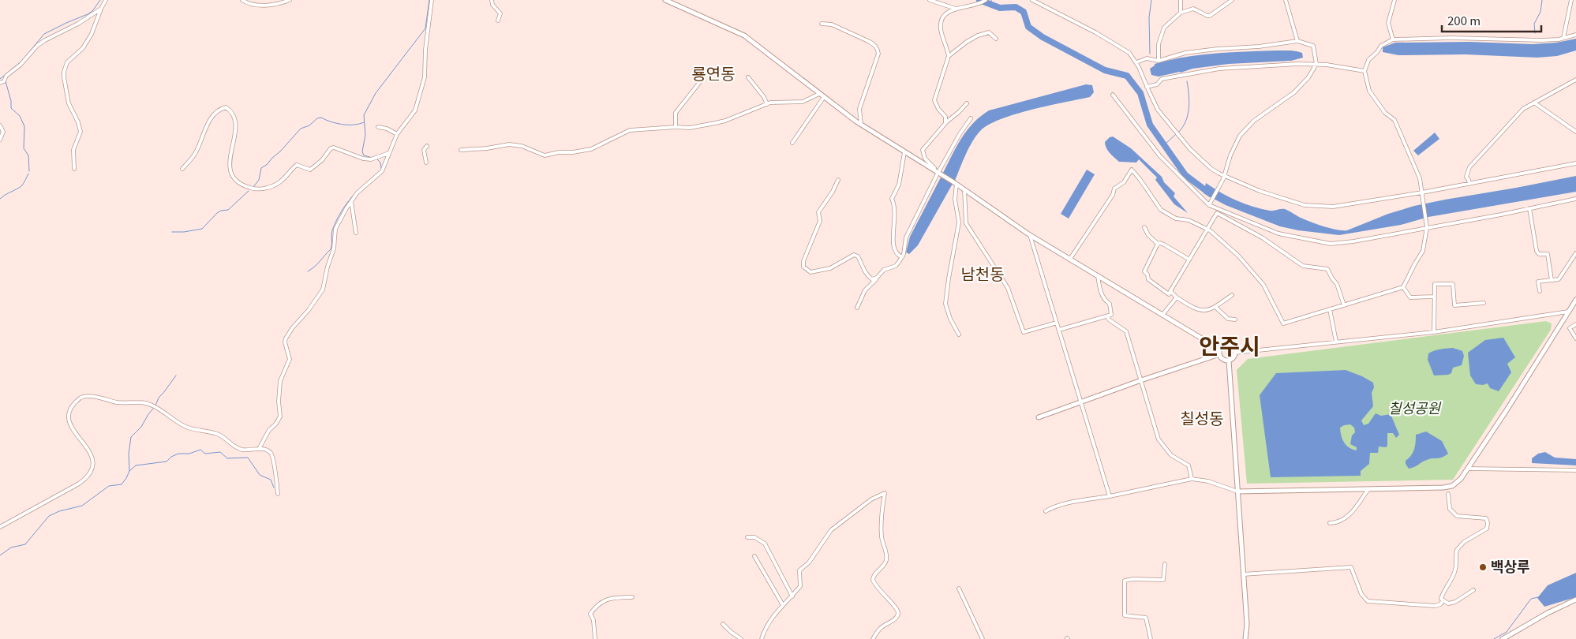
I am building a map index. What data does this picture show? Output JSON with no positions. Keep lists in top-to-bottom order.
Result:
{
  "districts": [
    "룡연동",
    "남천동",
    "안주시",
    "칠성동"
  ],
  "parks": ["칠성공원"],
  "places": ["백상루"],
  "scale_bar": "200 m"
}
